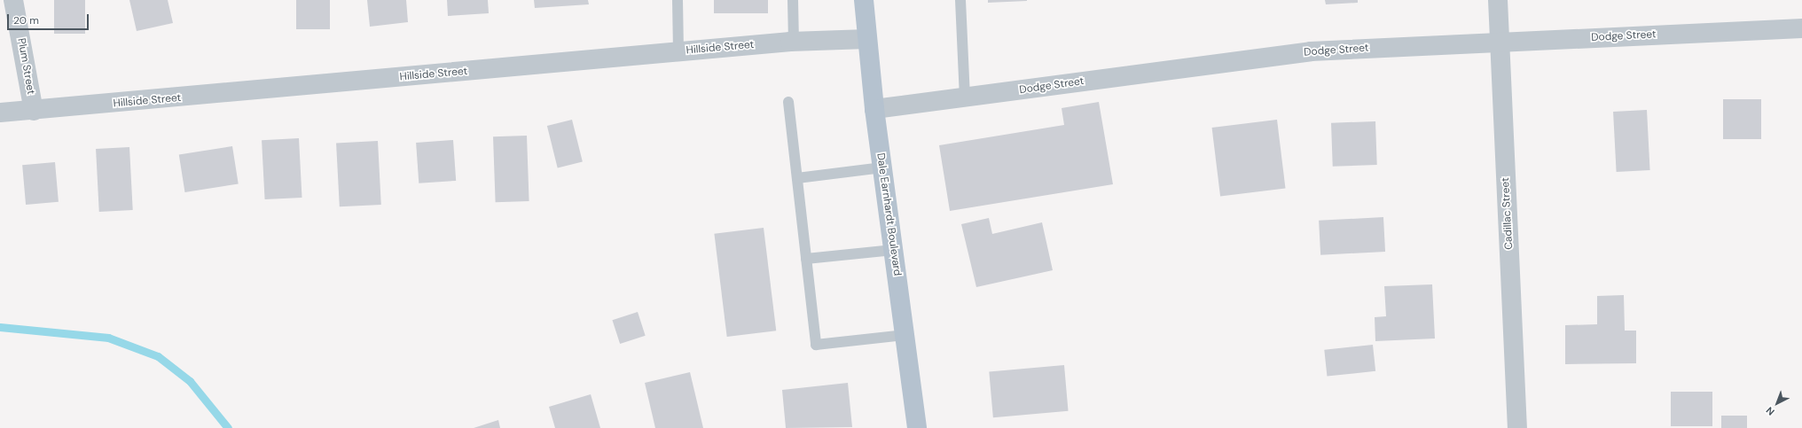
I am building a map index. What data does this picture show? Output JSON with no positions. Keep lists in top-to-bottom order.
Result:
{
  "streets": {
    "main road": ["Dale Earnhardt Boulevard"],
    "street": [
      "Dodge Street",
      "Hillside Street",
      "Plum Street",
      "Cadillac Street"
    ]
  },
  "crossings": [
    ["Dodge Street", "Cadillac Street"],
    ["Dodge Street", "Dale Earnhardt Boulevard"],
    ["Hillside Street", "Plum Street"],
    ["Hillside Street", "Dale Earnhardt Boulevard"]
  ],
  "scale_bar": "20 m",
  "north": "bottom left"
}
